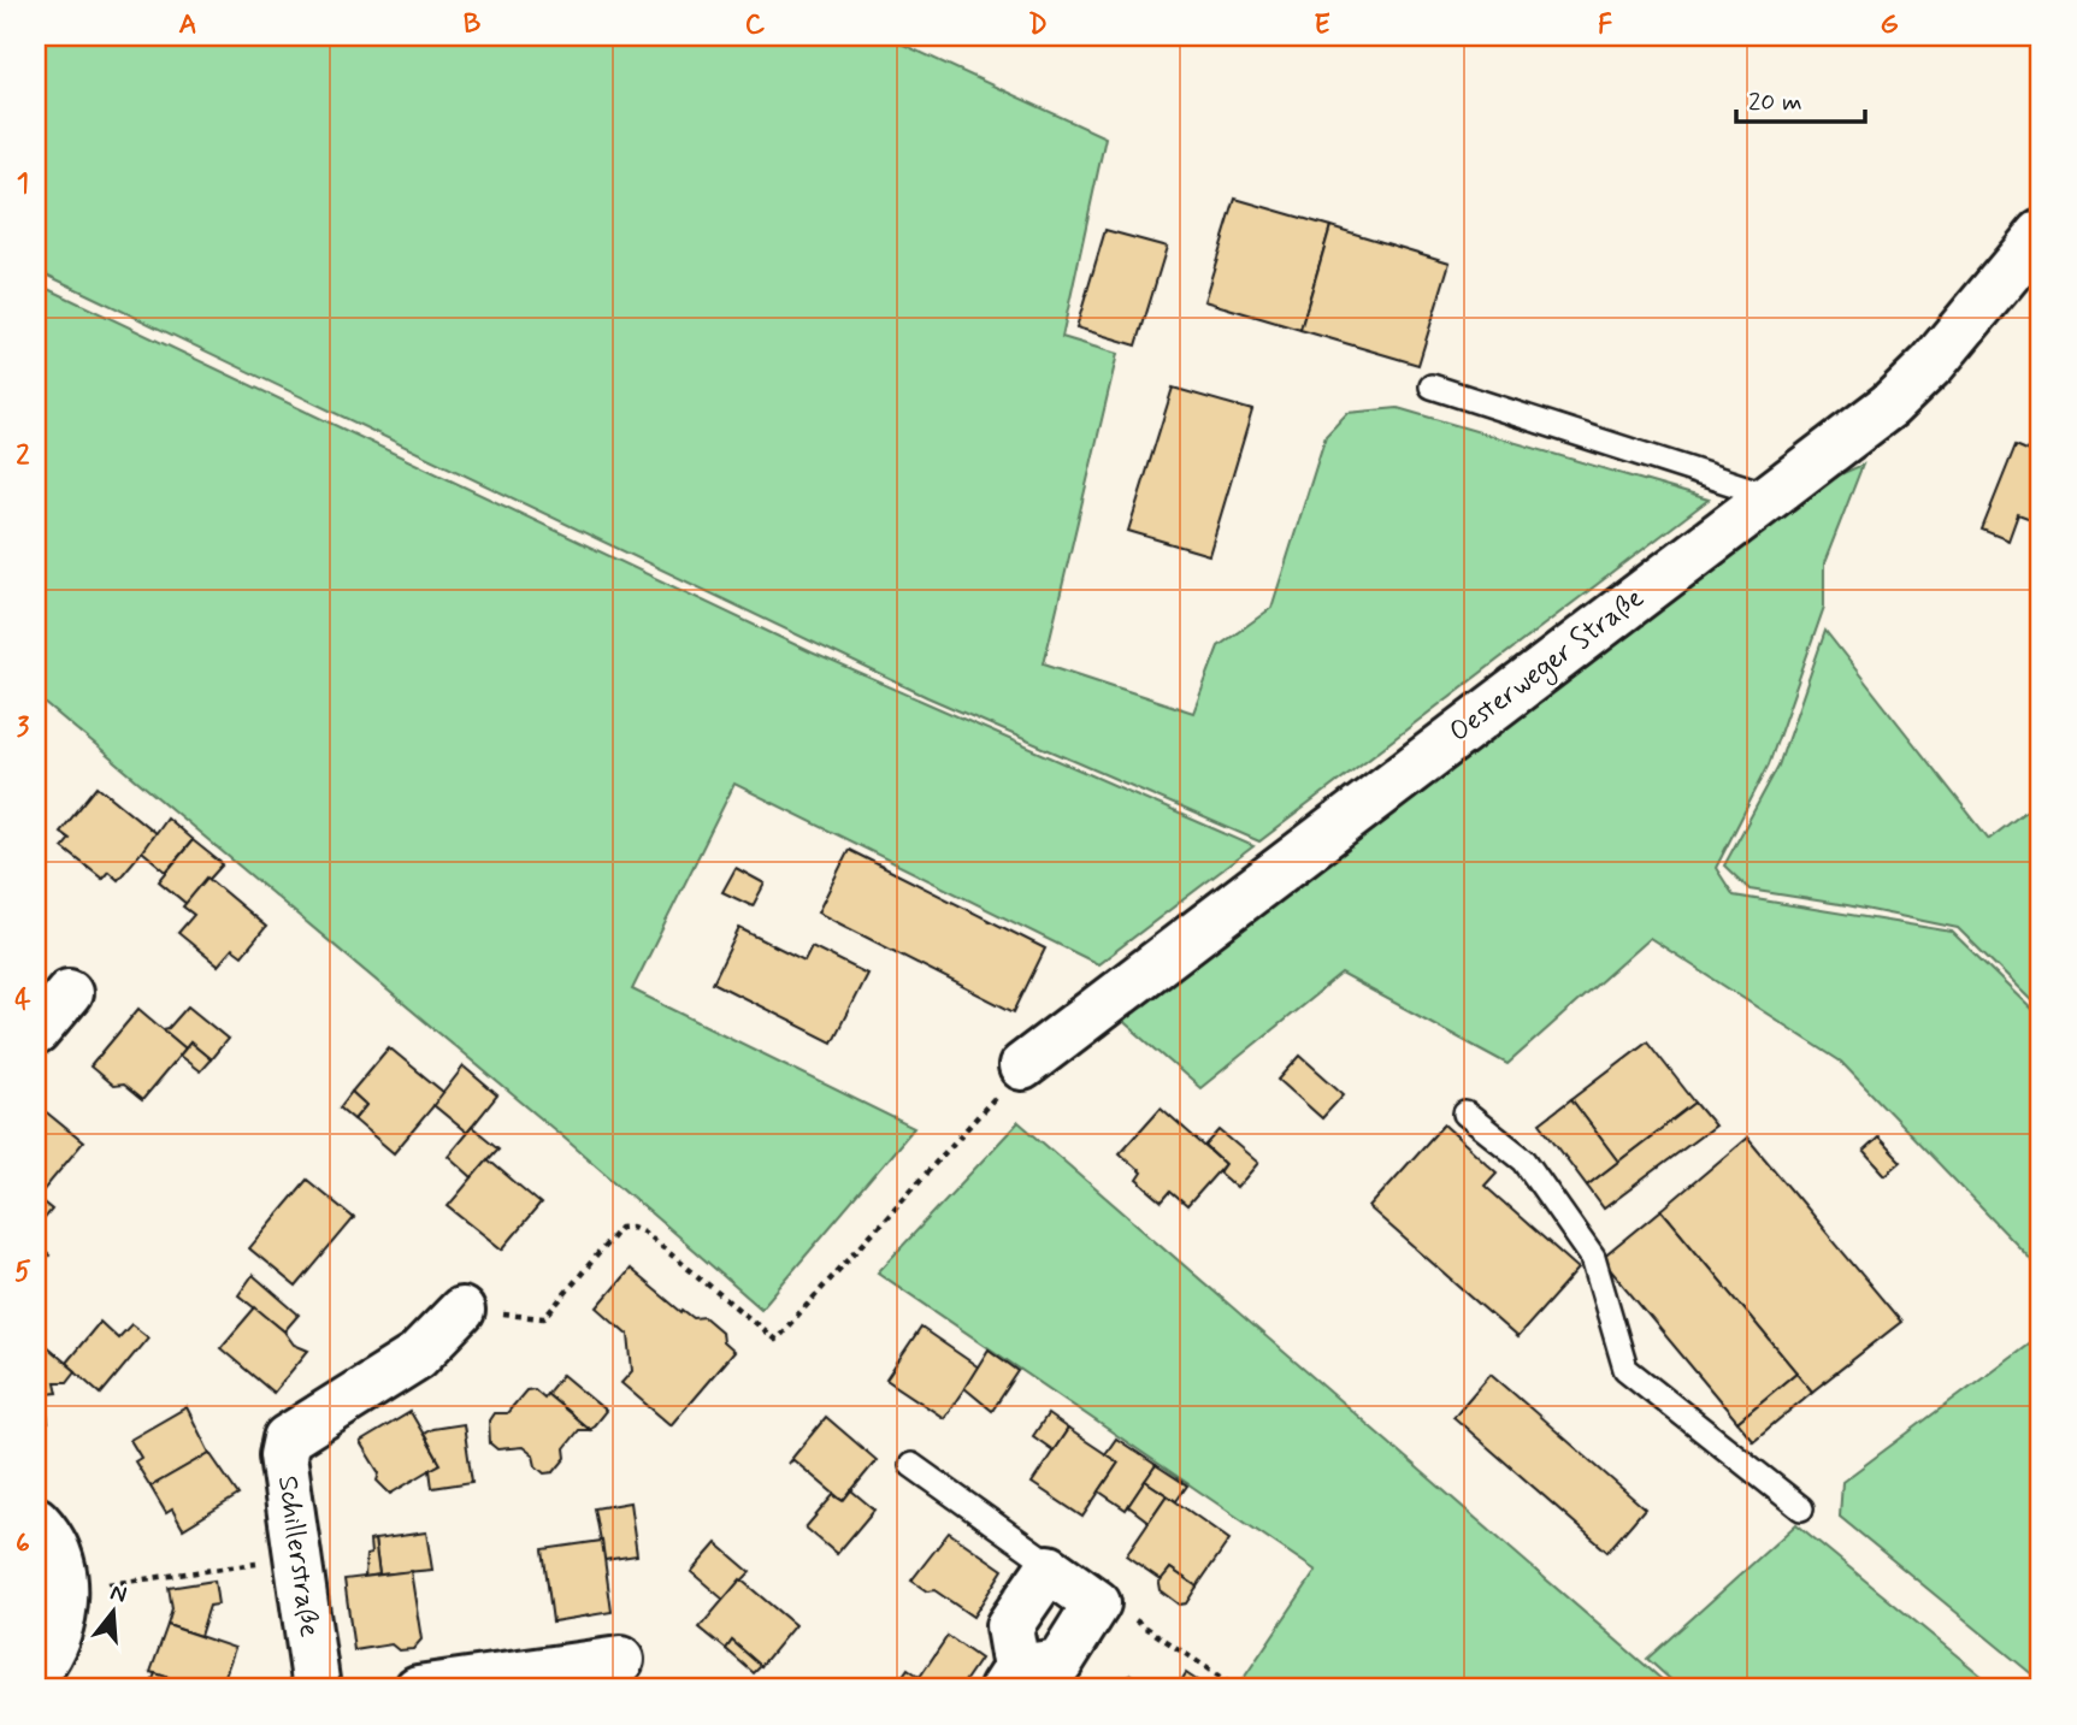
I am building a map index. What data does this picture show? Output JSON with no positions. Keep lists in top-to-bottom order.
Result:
{
  "streets": {
    "street": ["Oesterweger Straße", "Schillerstraße"]
  },
  "scale_bar": "20 m",
  "north": "top",
  "grid": {
    "columns": [
      "A",
      "B",
      "C",
      "D",
      "E",
      "F",
      "G"
    ],
    "rows": [
      "1",
      "2",
      "3",
      "4",
      "5",
      "6"
    ]
  }
}
